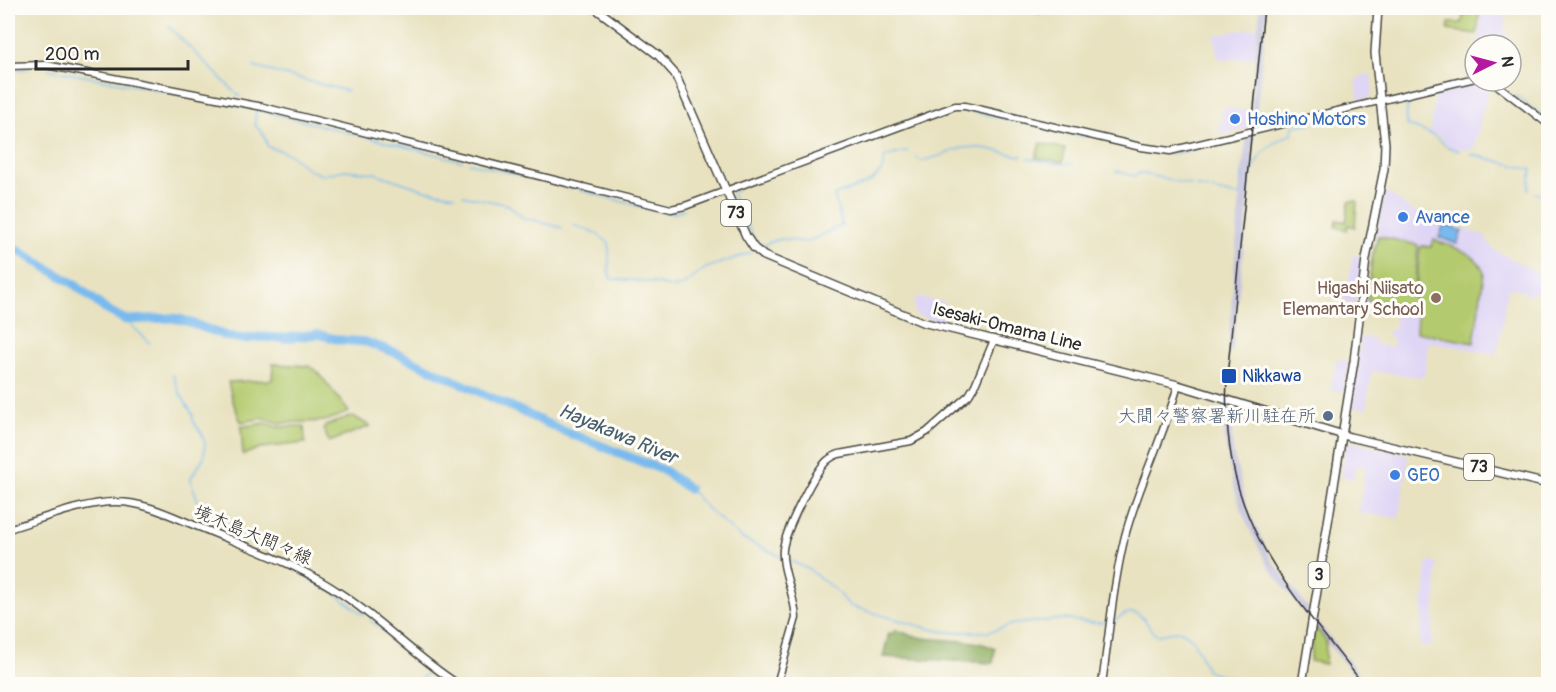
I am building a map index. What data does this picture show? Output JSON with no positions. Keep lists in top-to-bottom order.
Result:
{
  "streets": {
    "main road": ["73", "Isesaki-Omama Line", "3"],
    "street": ["境木島大間々線"]
  },
  "crossings": [
    ["Isesaki-Omama Line", "3"]
  ],
  "water": ["Hayakawa River"],
  "places": {
    "other": [
      "Hoshino Motors",
      "Avance",
      "Higashi Niisato Elemantary School",
      "大間々警察署新川駐在所",
      "GEO"
    ],
    "transit": ["Nikkawa"]
  },
  "scale_bar": "200 m",
  "north": "right"
}
